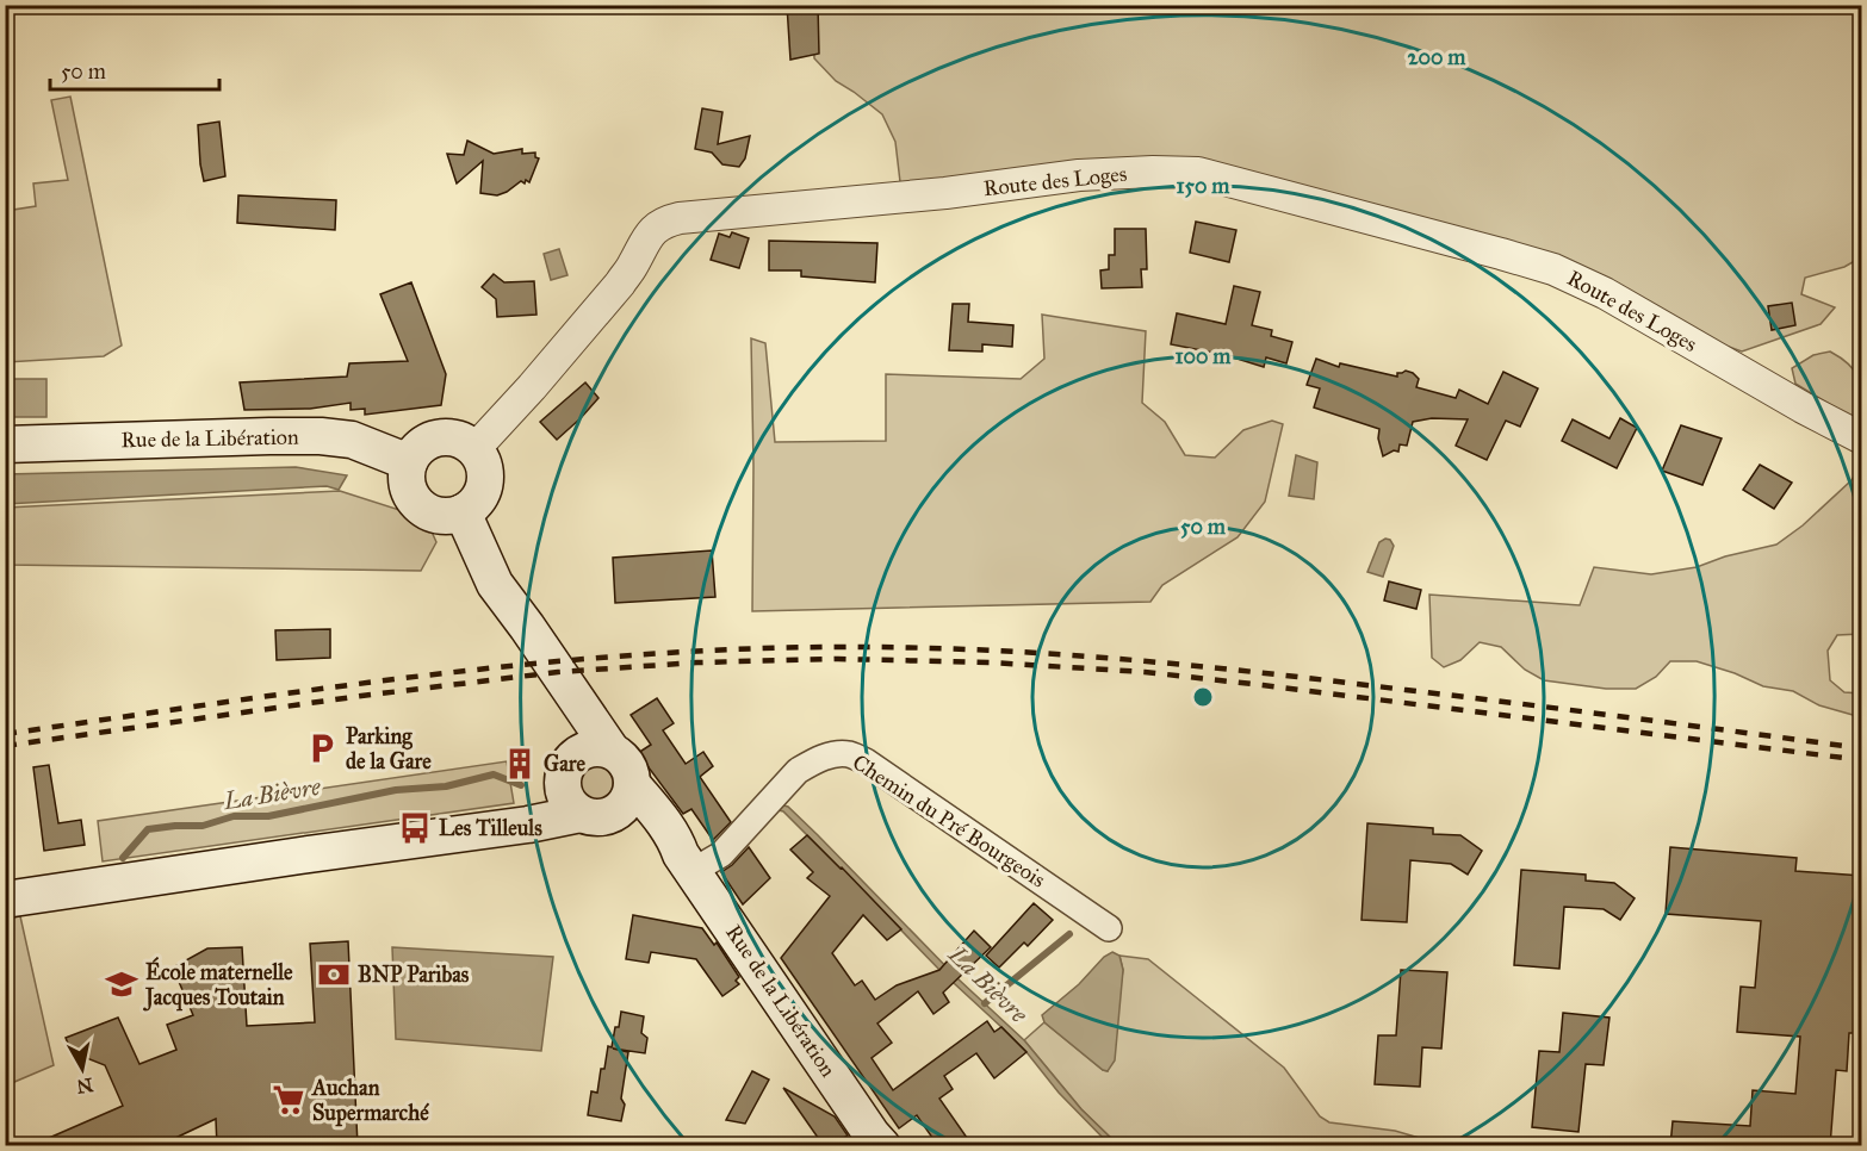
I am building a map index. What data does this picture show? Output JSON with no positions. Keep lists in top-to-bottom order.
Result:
{
  "streets": {
    "main road": ["Rue de la Libération"],
    "street": ["Route des Loges", "Chemin du Pré Bourgeois"]
  },
  "crossings": [
    ["Route des Loges", "Rue de la Libération"],
    ["Rue de la Libération", "Chemin du Pré Bourgeois"]
  ],
  "water": ["La Bièvre"],
  "places": {
    "parking": ["Parking de la Gare"],
    "building": ["Gare"],
    "bus stop": ["Les Tilleuls"],
    "bank": ["BNP Paribas"],
    "school or university": ["École maternelle Jacques Toutain"],
    "supermarket": ["Auchan Supermarché"]
  },
  "scale_bar": "50 m",
  "north": "bottom",
  "rings": [
    "200 m",
    "150 m",
    "100 m",
    "50 m"
  ]
}
